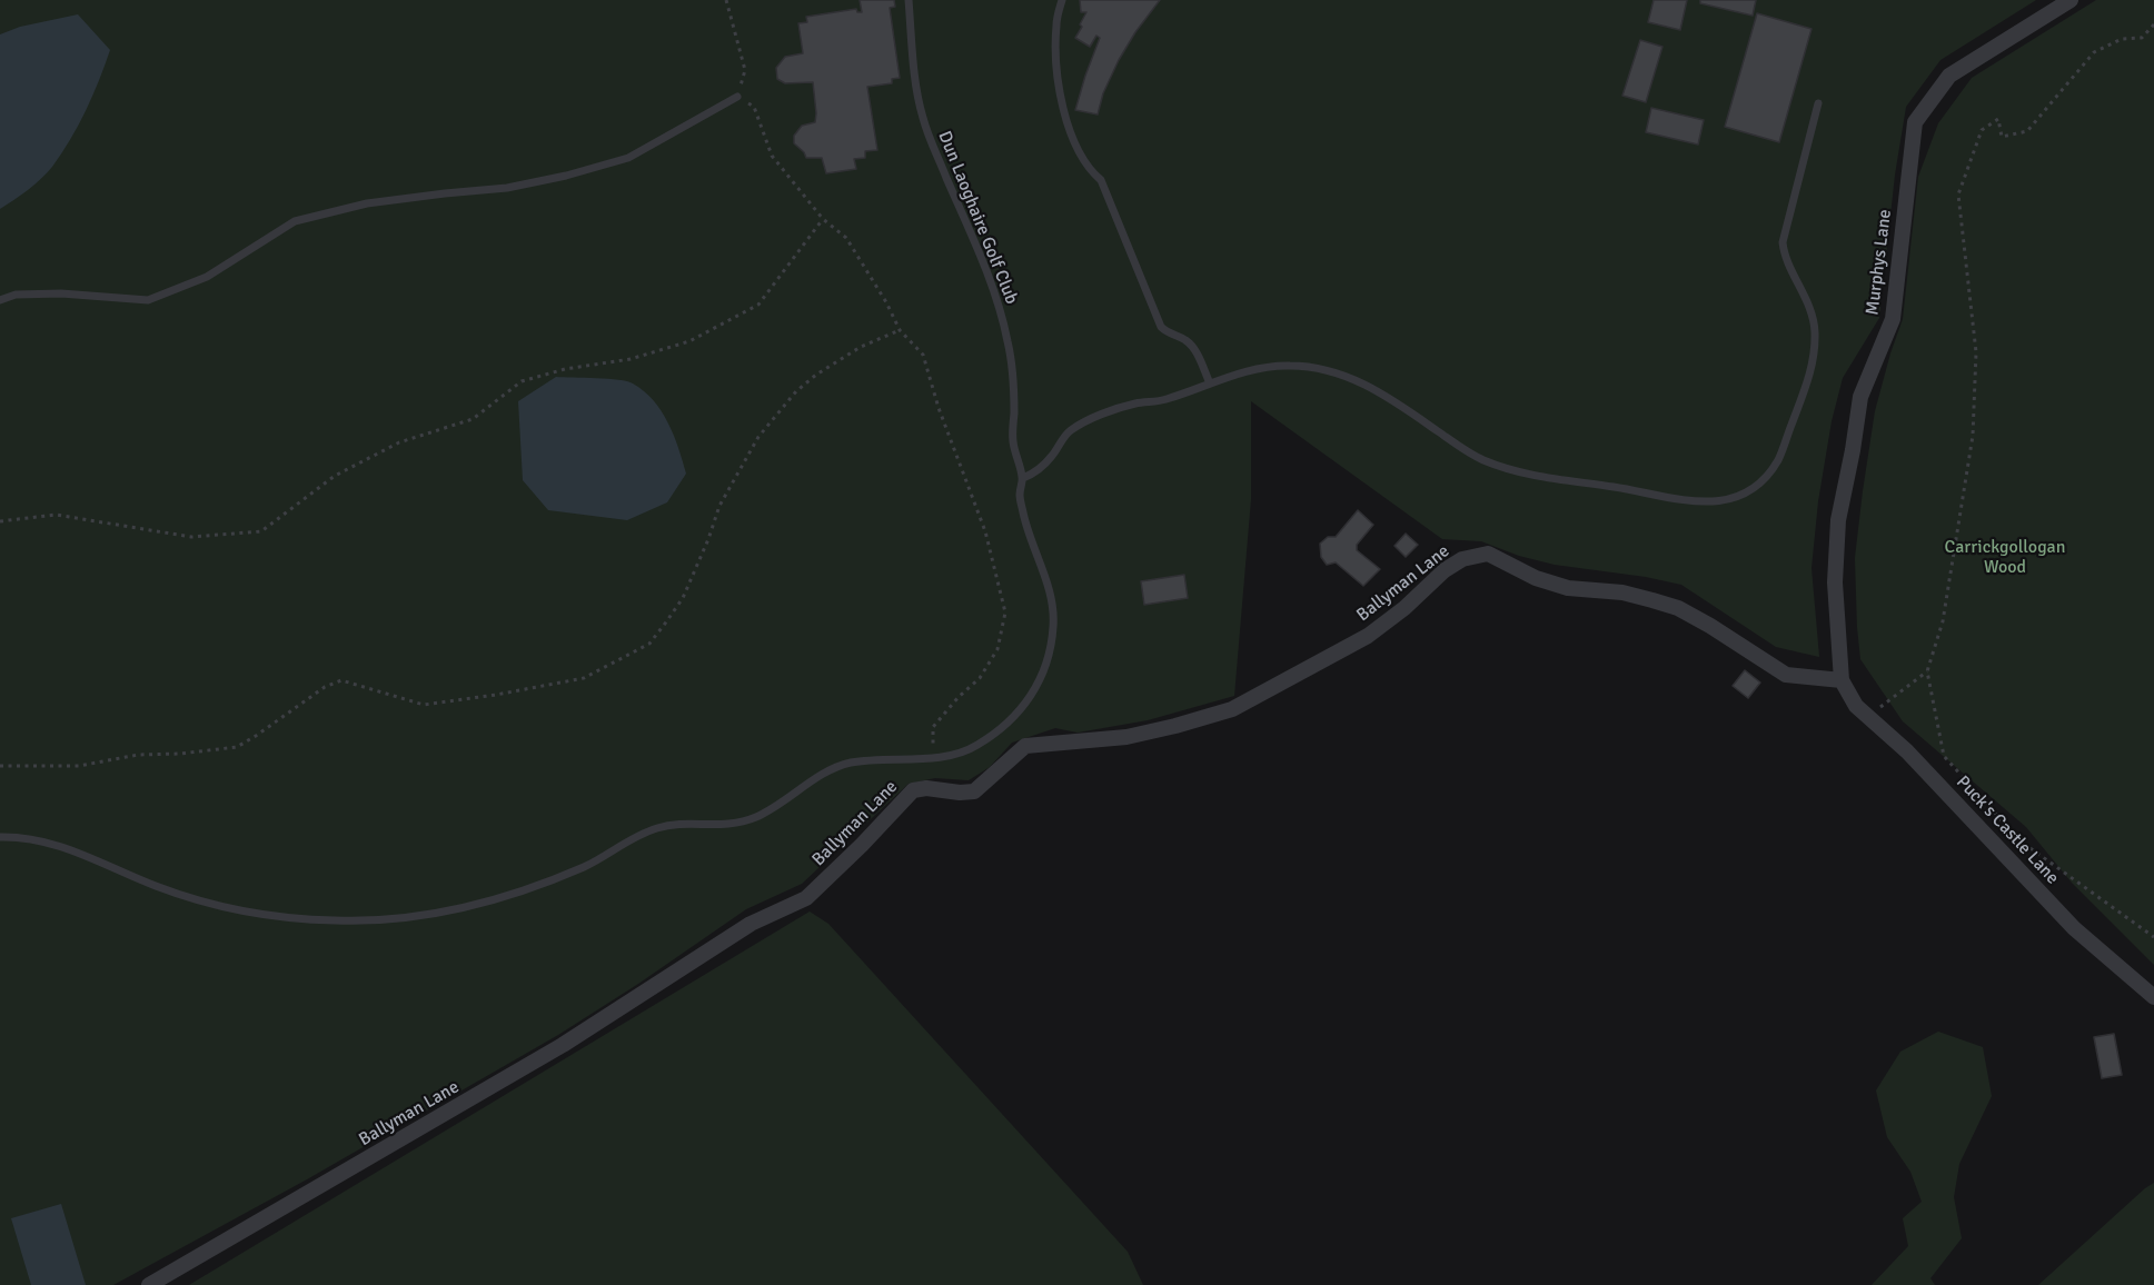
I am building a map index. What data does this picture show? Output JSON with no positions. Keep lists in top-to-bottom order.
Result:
{
  "streets": {
    "street": ["Murphys Lane", "Ballyman Lane", "Puck's Castle Lane"],
    "lane": ["Dun Laoghaire Golf Club"]
  },
  "crossings": [
    ["Murphys Lane", "Ballyman Lane"],
    ["Murphys Lane", "Puck's Castle Lane"],
    ["Ballyman Lane", "Puck's Castle Lane"]
  ],
  "parks": ["Carrickgollogan Wood"]
}
